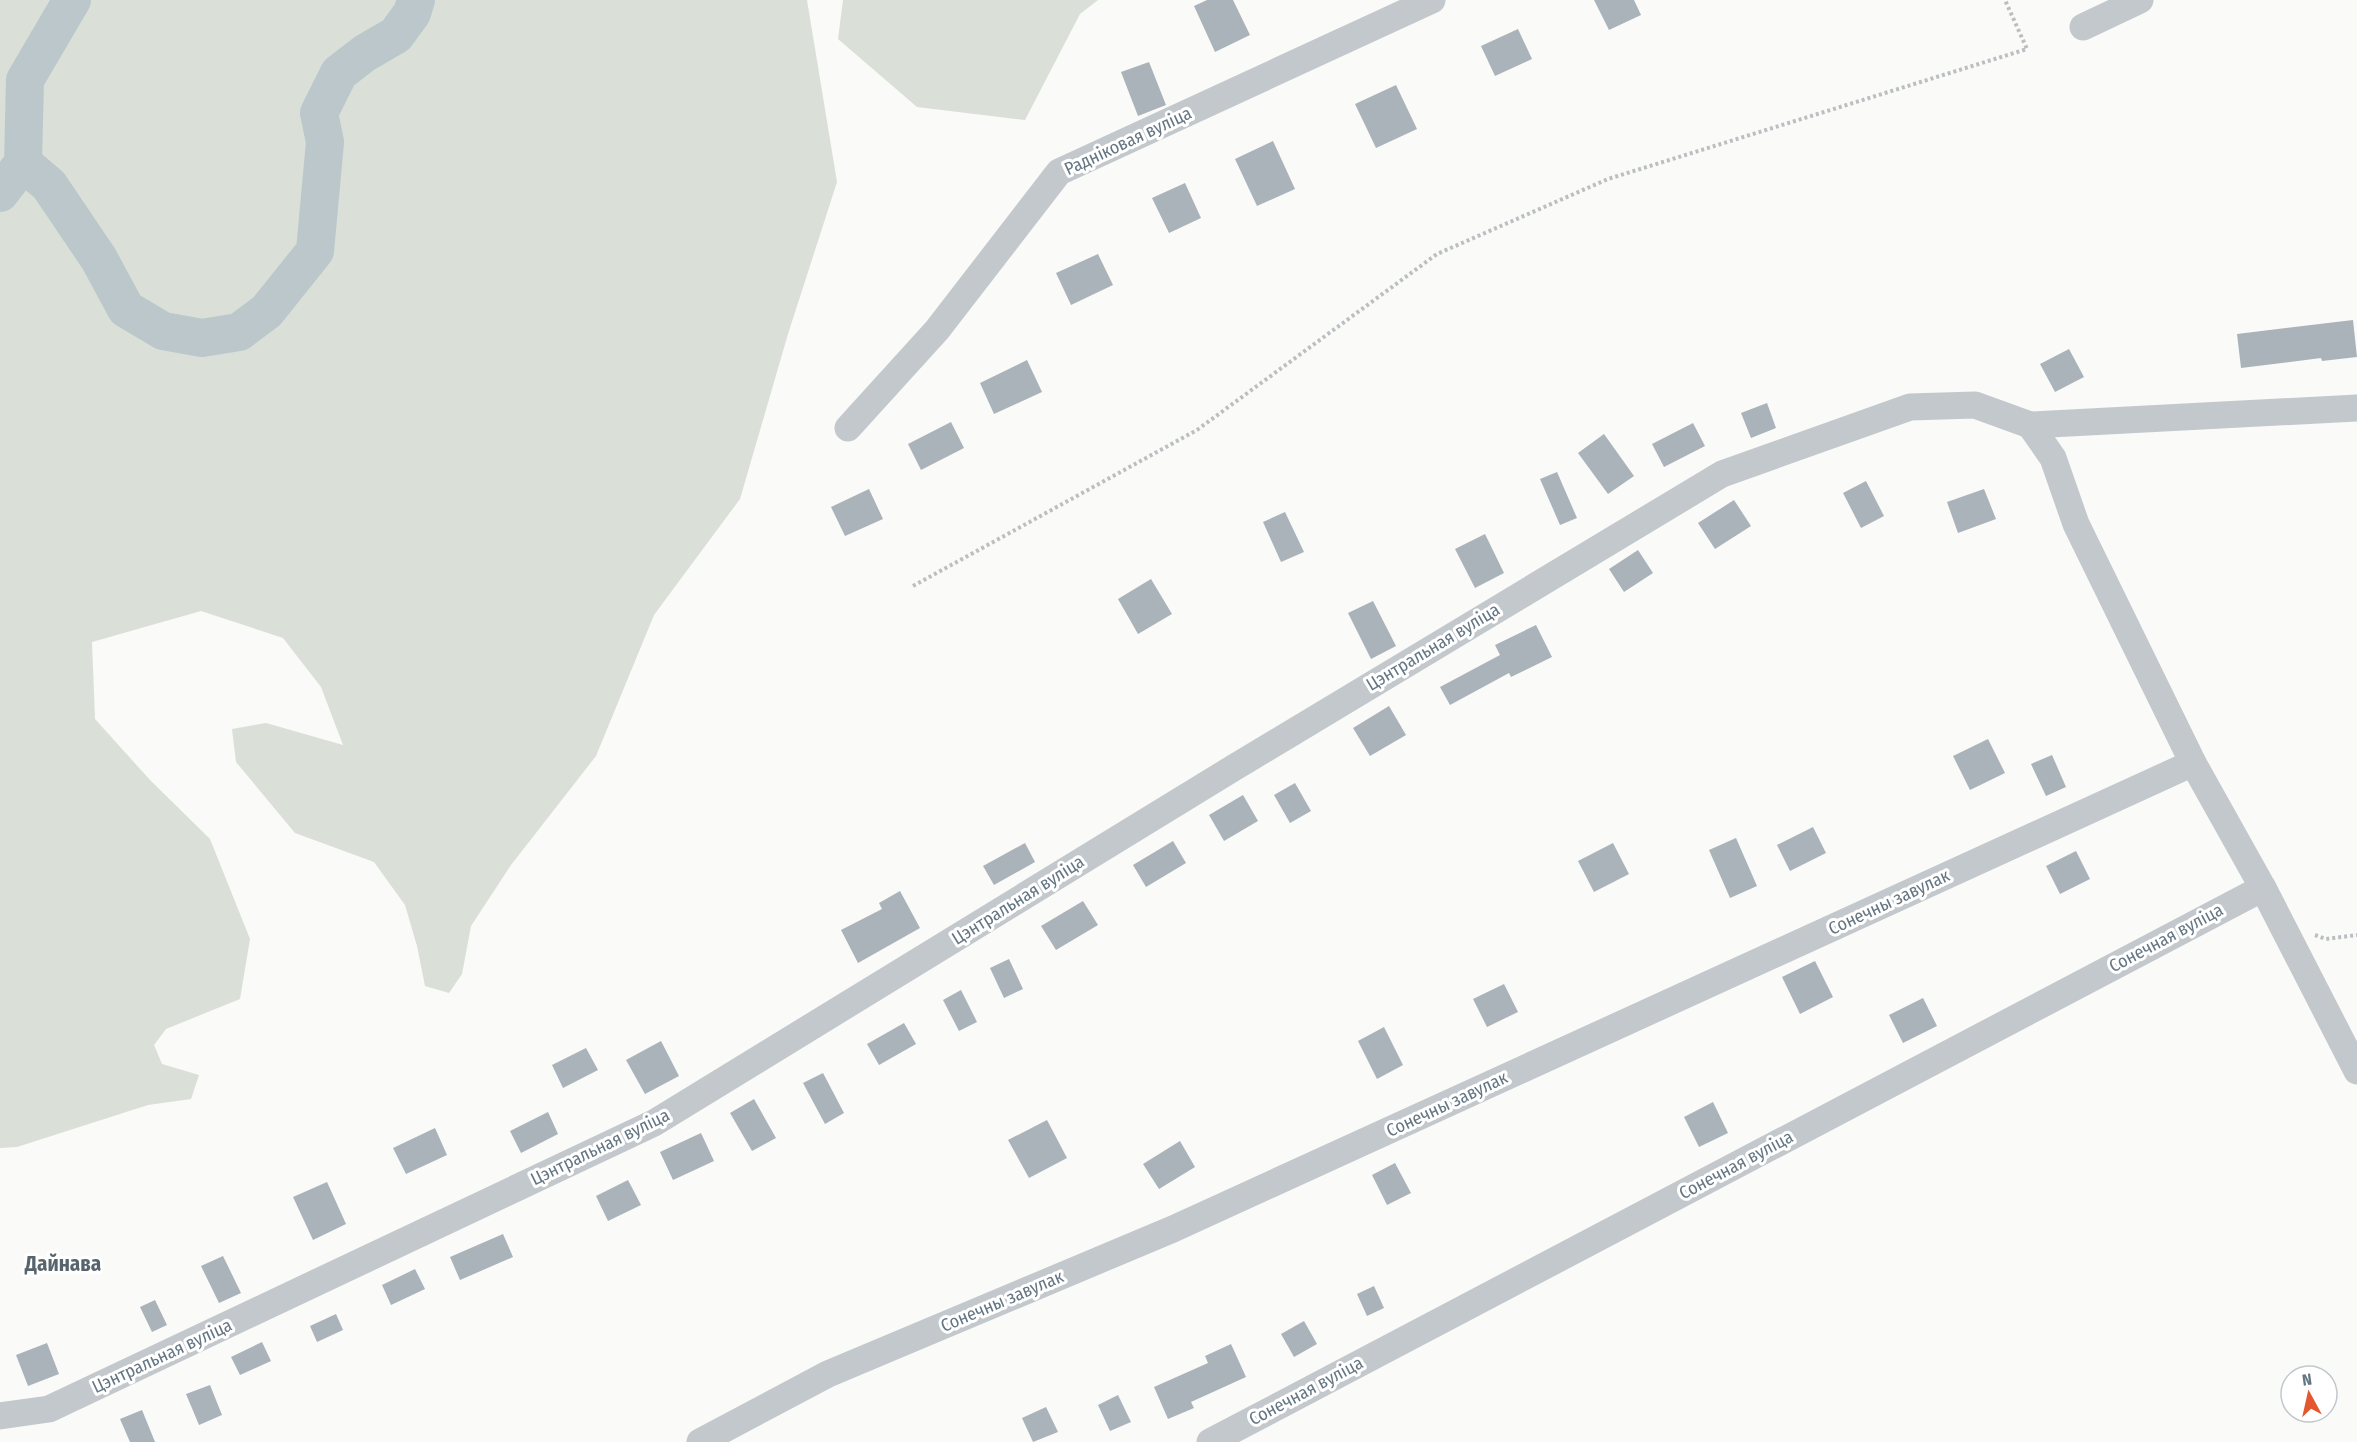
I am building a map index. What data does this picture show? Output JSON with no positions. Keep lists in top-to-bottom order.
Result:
{
  "streets": {
    "street": [
      "Радніковая вуліца",
      "Цэнтральная вуліца",
      "Сонечны завулак",
      "Сонечная вуліца"
    ]
  },
  "districts": ["Дайнава"],
  "north": "top"
}
